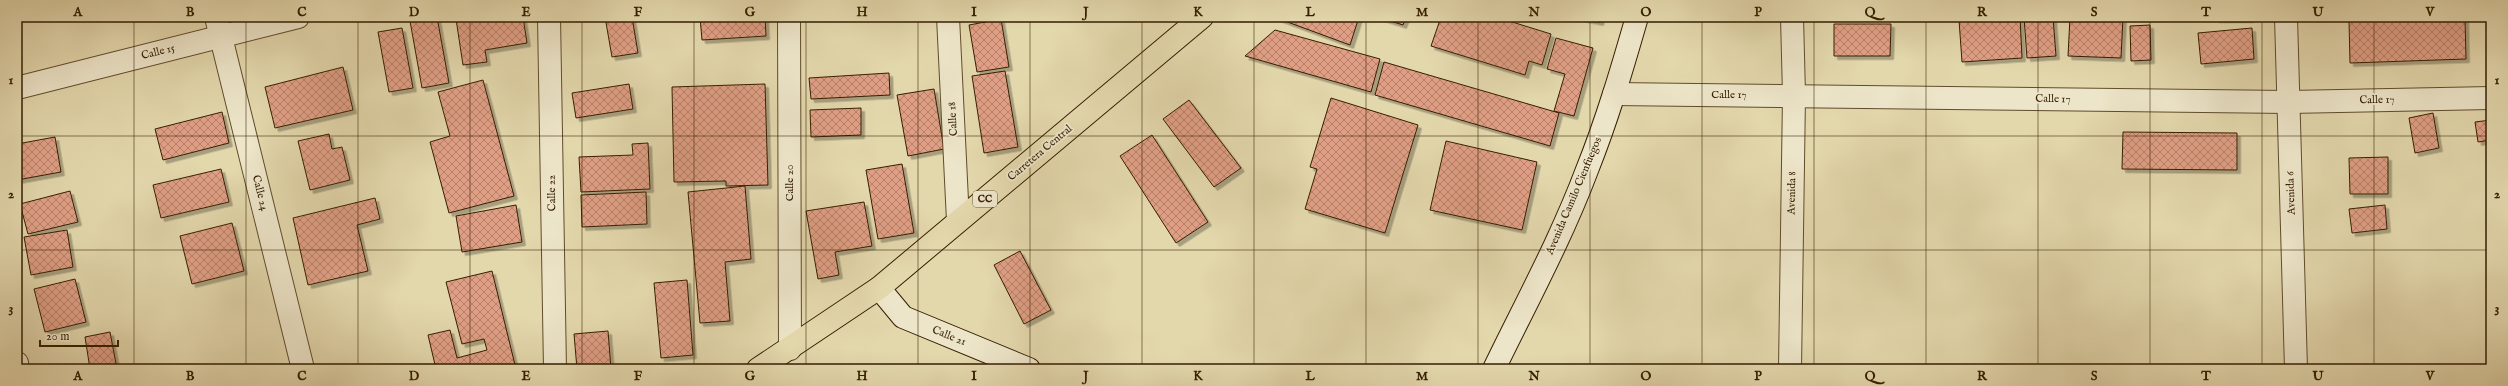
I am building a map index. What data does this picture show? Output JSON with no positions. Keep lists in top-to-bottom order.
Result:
{
  "streets": {
    "highway": ["Carretera Central", "CC"],
    "street": [
      "Calle 15",
      "Calle 17",
      "Calle 18",
      "Calle 20",
      "Calle 24",
      "Calle 22",
      "Avenida 8",
      "Avenida 6",
      "Avenida Camilo Cienfuegos",
      "Calle 21"
    ]
  },
  "crossings": [
    ["Calle 15", "Calle 24"],
    ["Calle 17", "Avenida 8"],
    ["Calle 17", "Avenida 6"],
    ["Calle 17", "Avenida Camilo Cienfuegos"],
    ["Calle 18", "Carretera Central"],
    ["Carretera Central", "Calle 20"],
    ["Carretera Central", "Calle 21"]
  ],
  "scale_bar": "20 m",
  "grid": {
    "columns": [
      "A",
      "B",
      "C",
      "D",
      "E",
      "F",
      "G",
      "H",
      "I",
      "J",
      "K",
      "L",
      "M",
      "N",
      "O",
      "P",
      "Q",
      "R",
      "S",
      "T",
      "U",
      "V"
    ],
    "rows": ["1", "2", "3"]
  }
}
